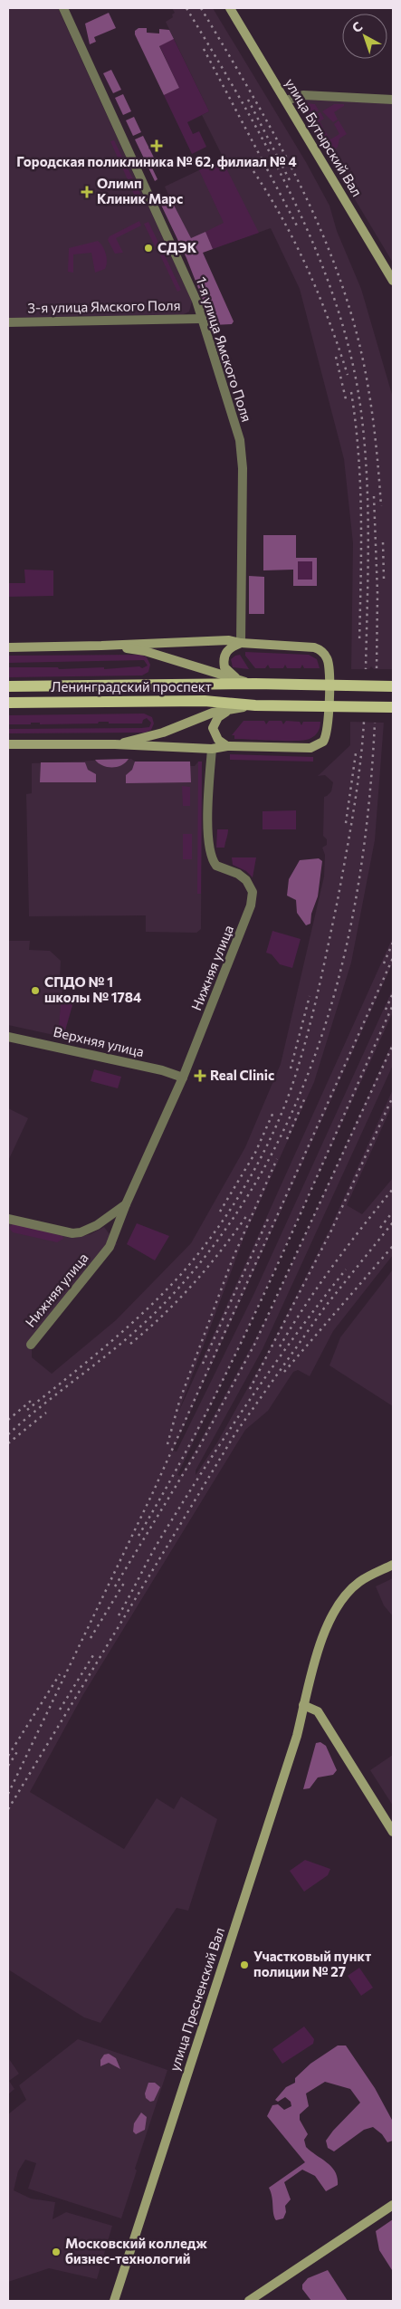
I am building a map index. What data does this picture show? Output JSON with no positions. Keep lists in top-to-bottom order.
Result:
{
  "streets": {
    "main road": ["Ленинградский проспект"],
    "street": [
      "улица Бутырский Вал",
      "3-я улица Ямского Поля",
      "1-я улица Ямского Поля",
      "Нижняя улица",
      "Верхняя улица",
      "улица Пресненский Вал"
    ]
  },
  "crossings": [
    ["3-я улица Ямского Поля", "1-я улица Ямского Поля"],
    ["Нижняя улица", "Верхняя улица"]
  ],
  "places": {
    "health": ["Городская поликлиника № 62, филиал № 4", "Олимп Клиник Марс", "Real Clinic"],
    "other": [
      "СДЭК",
      "СПДО № 1 школы № 1784",
      "Участковый пункт полиции № 27",
      "Московский колледж бизнес-технологий"
    ]
  },
  "north": "top left"
}
